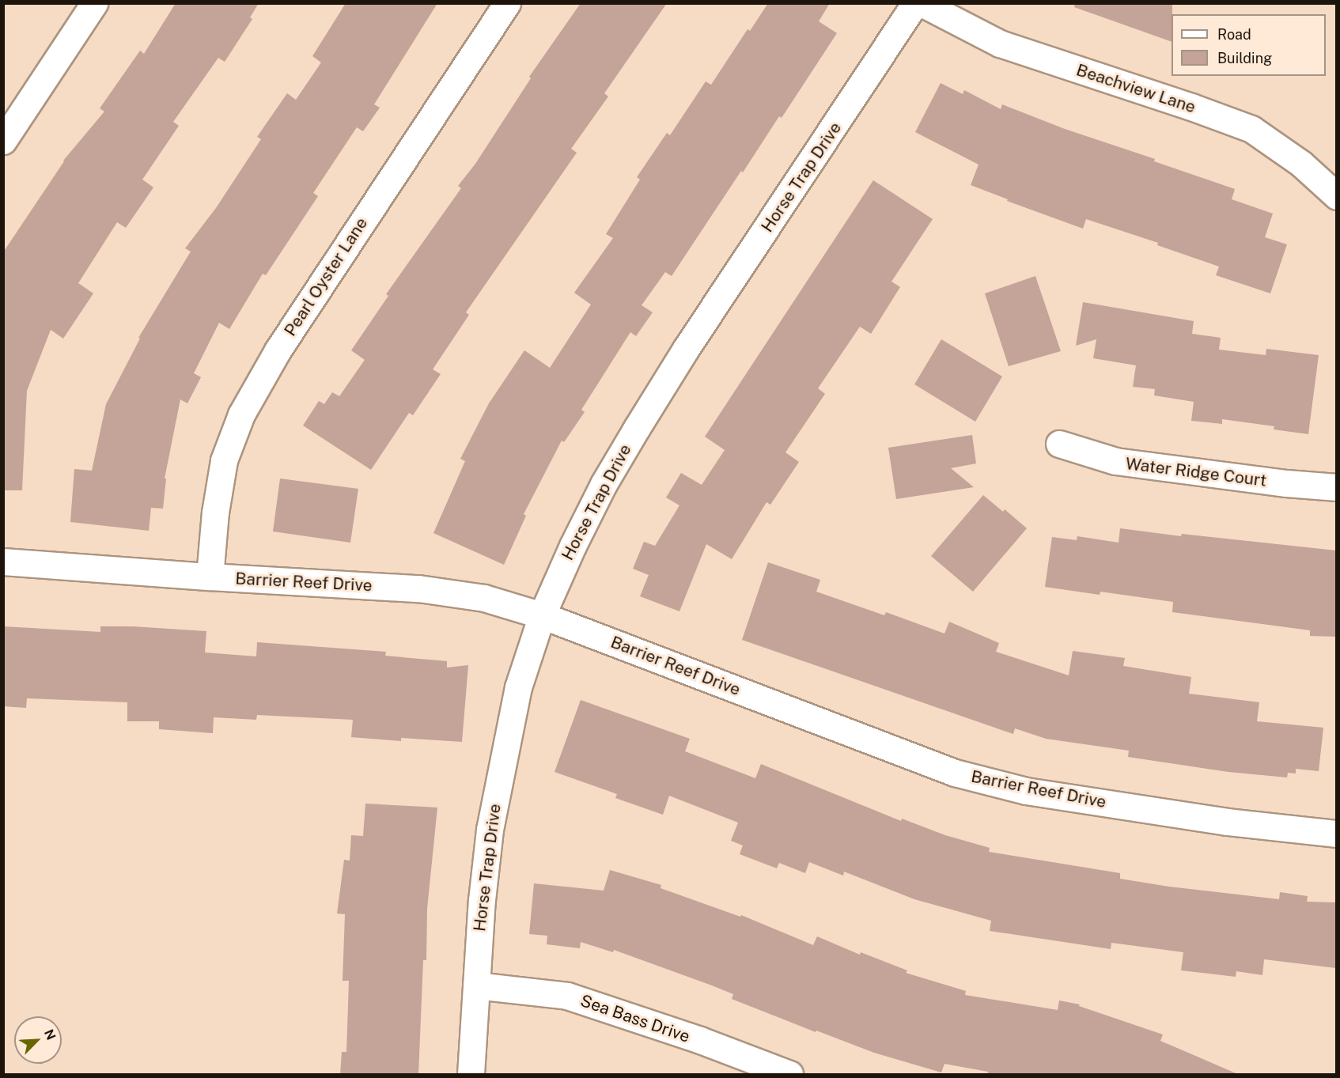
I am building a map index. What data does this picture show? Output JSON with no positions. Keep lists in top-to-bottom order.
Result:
{
  "streets": {
    "street": [
      "Beachview Lane",
      "Horse Trap Drive",
      "Pearl Oyster Lane",
      "Water Ridge Court",
      "Barrier Reef Drive",
      "Sea Bass Drive"
    ]
  },
  "crossings": [
    ["Horse Trap Drive", "Barrier Reef Drive"],
    ["Horse Trap Drive", "Sea Bass Drive"],
    ["Pearl Oyster Lane", "Barrier Reef Drive"]
  ],
  "legend": ["Road", "Building"],
  "north": "top right"
}
